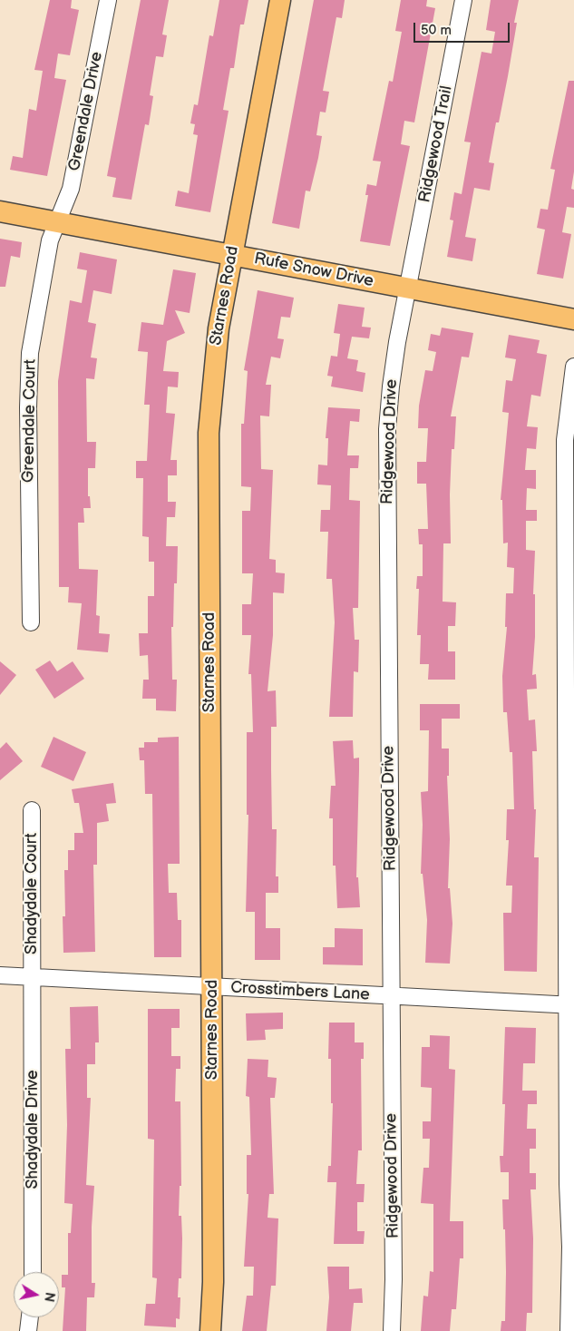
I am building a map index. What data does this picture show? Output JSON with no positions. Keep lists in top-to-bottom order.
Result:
{
  "streets": {
    "main road": ["Rufe Snow Drive", "Starnes Road"],
    "street": [
      "Greendale Drive",
      "Ridgewood Trail",
      "Greendale Court",
      "Ridgewood Drive",
      "Shadydale Court",
      "Crosstimbers Lane",
      "Shadydale Drive"
    ]
  },
  "crossings": [
    ["Greendale Drive", "Rufe Snow Drive"],
    ["Greendale Drive", "Greendale Court"],
    ["Ridgewood Trail", "Rufe Snow Drive"],
    ["Ridgewood Trail", "Ridgewood Drive"],
    ["Rufe Snow Drive", "Starnes Road"],
    ["Rufe Snow Drive", "Greendale Court"],
    ["Rufe Snow Drive", "Ridgewood Drive"],
    ["Starnes Road", "Crosstimbers Lane"],
    ["Ridgewood Drive", "Crosstimbers Lane"],
    ["Shadydale Court", "Crosstimbers Lane"],
    ["Shadydale Court", "Shadydale Drive"],
    ["Crosstimbers Lane", "Shadydale Drive"]
  ],
  "scale_bar": "50 m",
  "north": "right"
}
